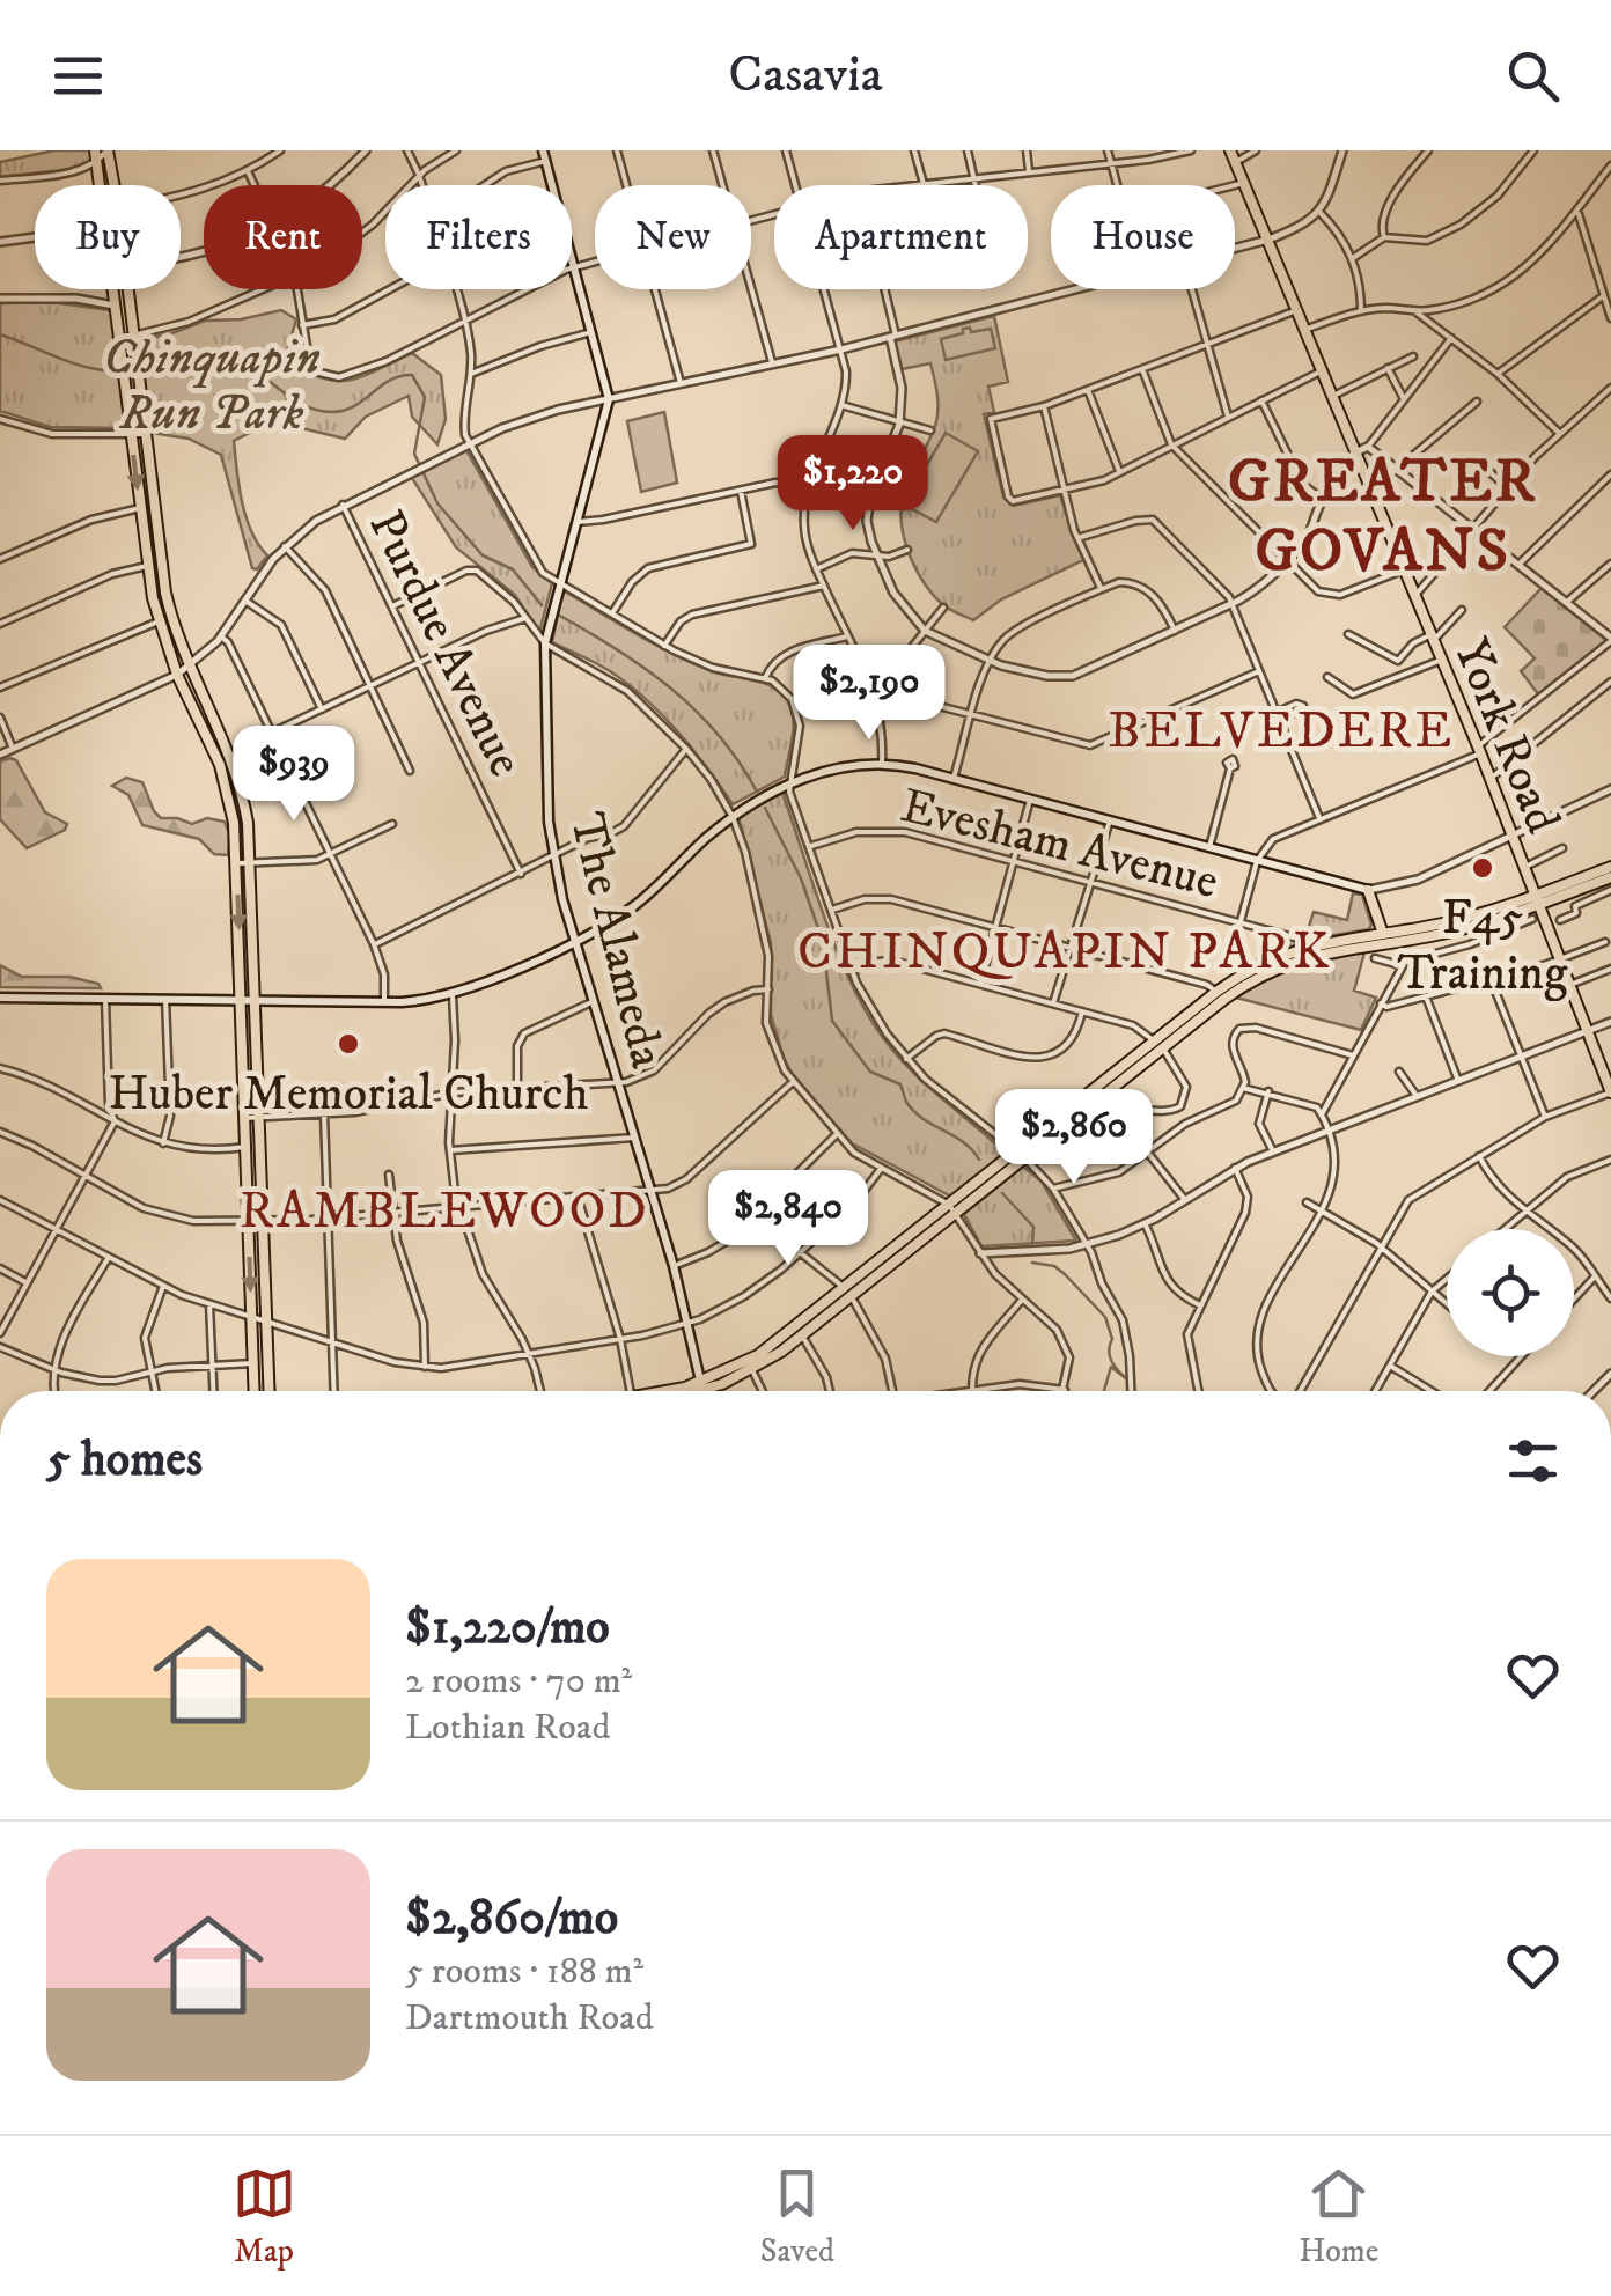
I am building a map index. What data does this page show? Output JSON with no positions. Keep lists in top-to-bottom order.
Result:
{
  "streets": {
    "main road": ["York Road", "The Alameda"],
    "street": ["Purdue Avenue", "Evesham Avenue"]
  },
  "districts": [
    "GREATER GOVANS",
    "BELVEDERE",
    "CHINQUAPIN PARK",
    "RAMBLEWOOD"
  ],
  "parks": ["Chinquapin Run Park"],
  "places": ["F45 Training", "Huber Memorial Church"],
  "page": {
    "header": "Casavia",
    "chip": [
      "Buy",
      "Rent",
      "Filters",
      "New",
      "Apartment",
      "House"
    ],
    "price": [
      "$1,220",
      "$2,190",
      "$939",
      "$2,860",
      "$2,840"
    ],
    "heading": "5 homes",
    "list": [
      {
        "name": "$1,220/mo",
        "note": "2 rooms · 70 m² · Lothian Road"
      },
      {
        "name": "$2,860/mo",
        "note": "5 rooms · 188 m² · Dartmouth Road"
      }
    ],
    "tabs": ["Map", "Saved", "Home"]
  }
}
